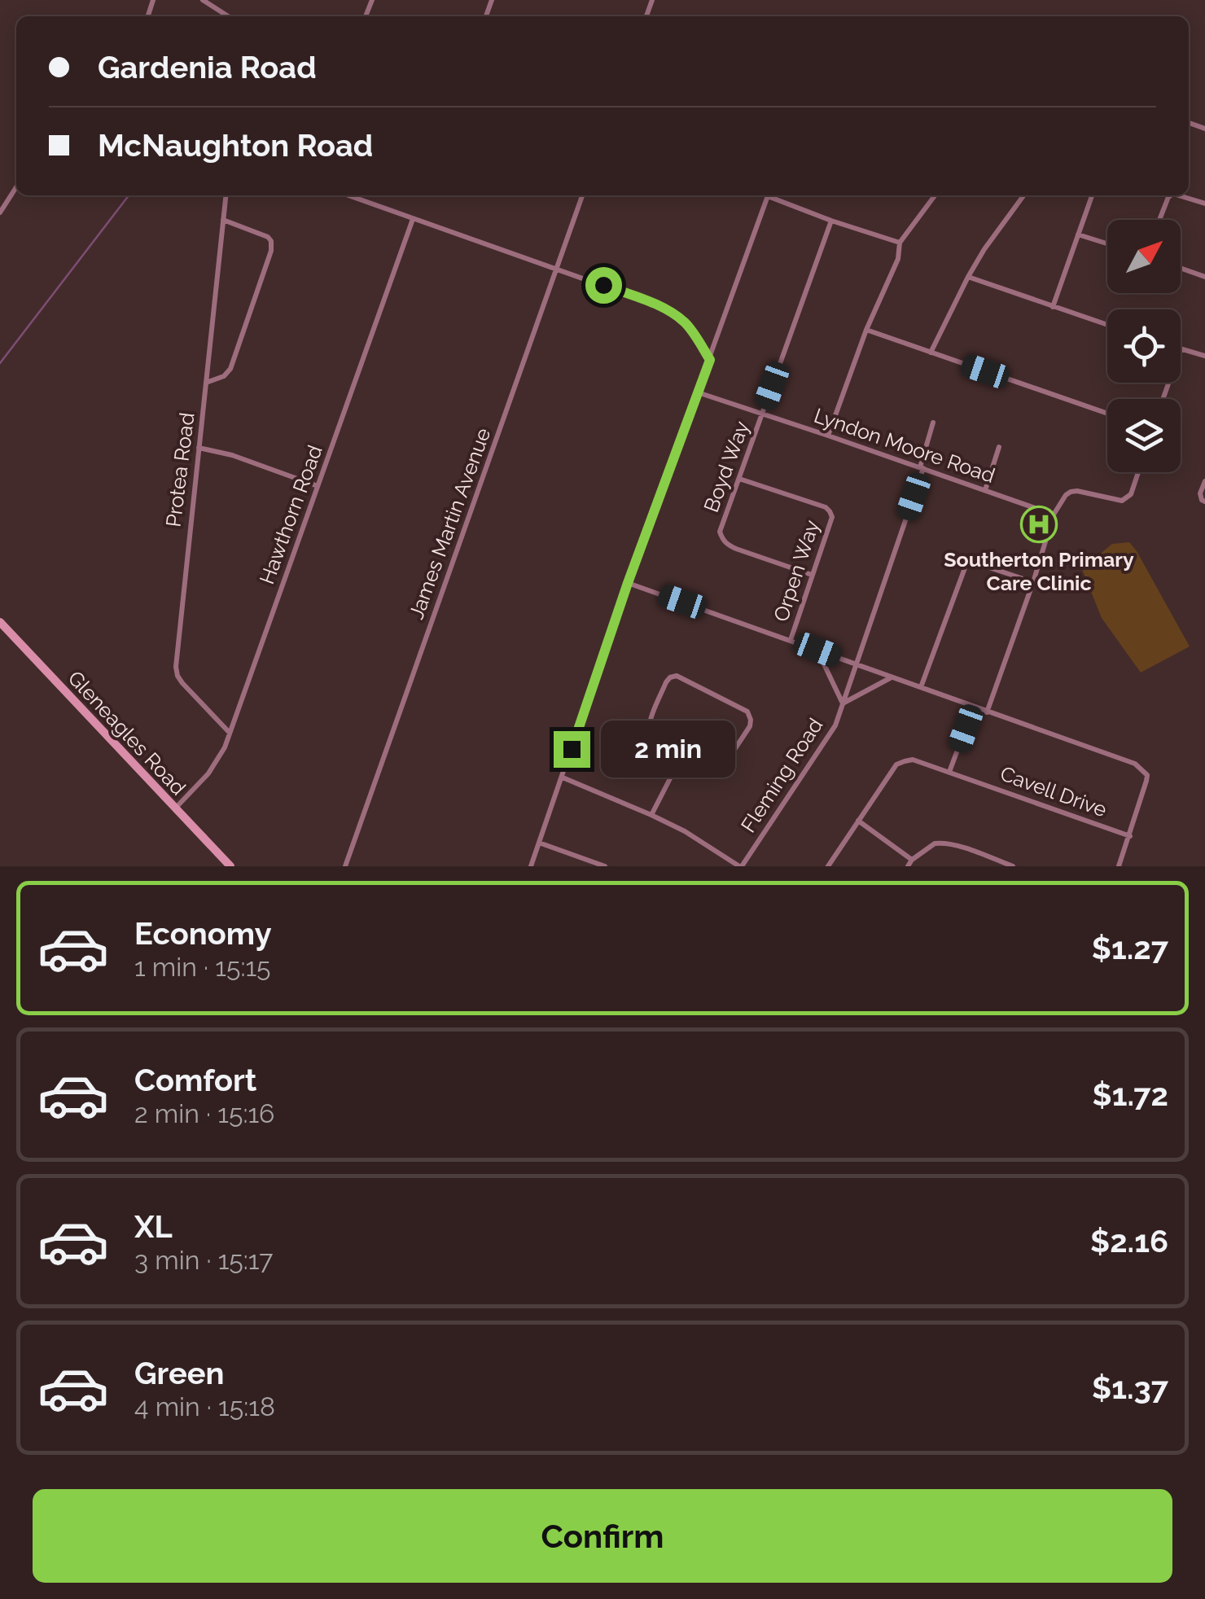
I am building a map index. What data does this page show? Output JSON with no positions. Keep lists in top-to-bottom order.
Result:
{
  "streets": {
    "street": [
      "Lyndon Moore Road",
      "Boyd Way",
      "Protea Road",
      "Hawthorn Road",
      "James Martin Avenue",
      "Orpen Way",
      "Gleneagles Road",
      "Fleming Road",
      "Cavell Drive"
    ]
  },
  "crossings": [
    ["Lyndon Moore Road", "Boyd Way"],
    ["Lyndon Moore Road", "Fleming Road"],
    ["Boyd Way", "Orpen Way"],
    ["Protea Road", "Hawthorn Road"],
    ["Hawthorn Road", "Gleneagles Road"]
  ],
  "places": {
    "hospital": ["Southerton Primary Care Clinic"]
  },
  "north": "top right",
  "page": {
    "banner": ["Gardenia Road", "McNaughton Road"],
    "bubble": "2 min",
    "list": [
      {
        "name": "Economy",
        "note": "1 min · 15:15",
        "value": "$1.27"
      },
      {
        "name": "Comfort",
        "note": "2 min · 15:16",
        "value": "$1.72"
      },
      {
        "name": "XL",
        "note": "3 min · 15:17",
        "value": "$2.16"
      },
      {
        "name": "Green",
        "note": "4 min · 15:18",
        "value": "$1.37"
      }
    ],
    "buttons": "Confirm"
  }
}
